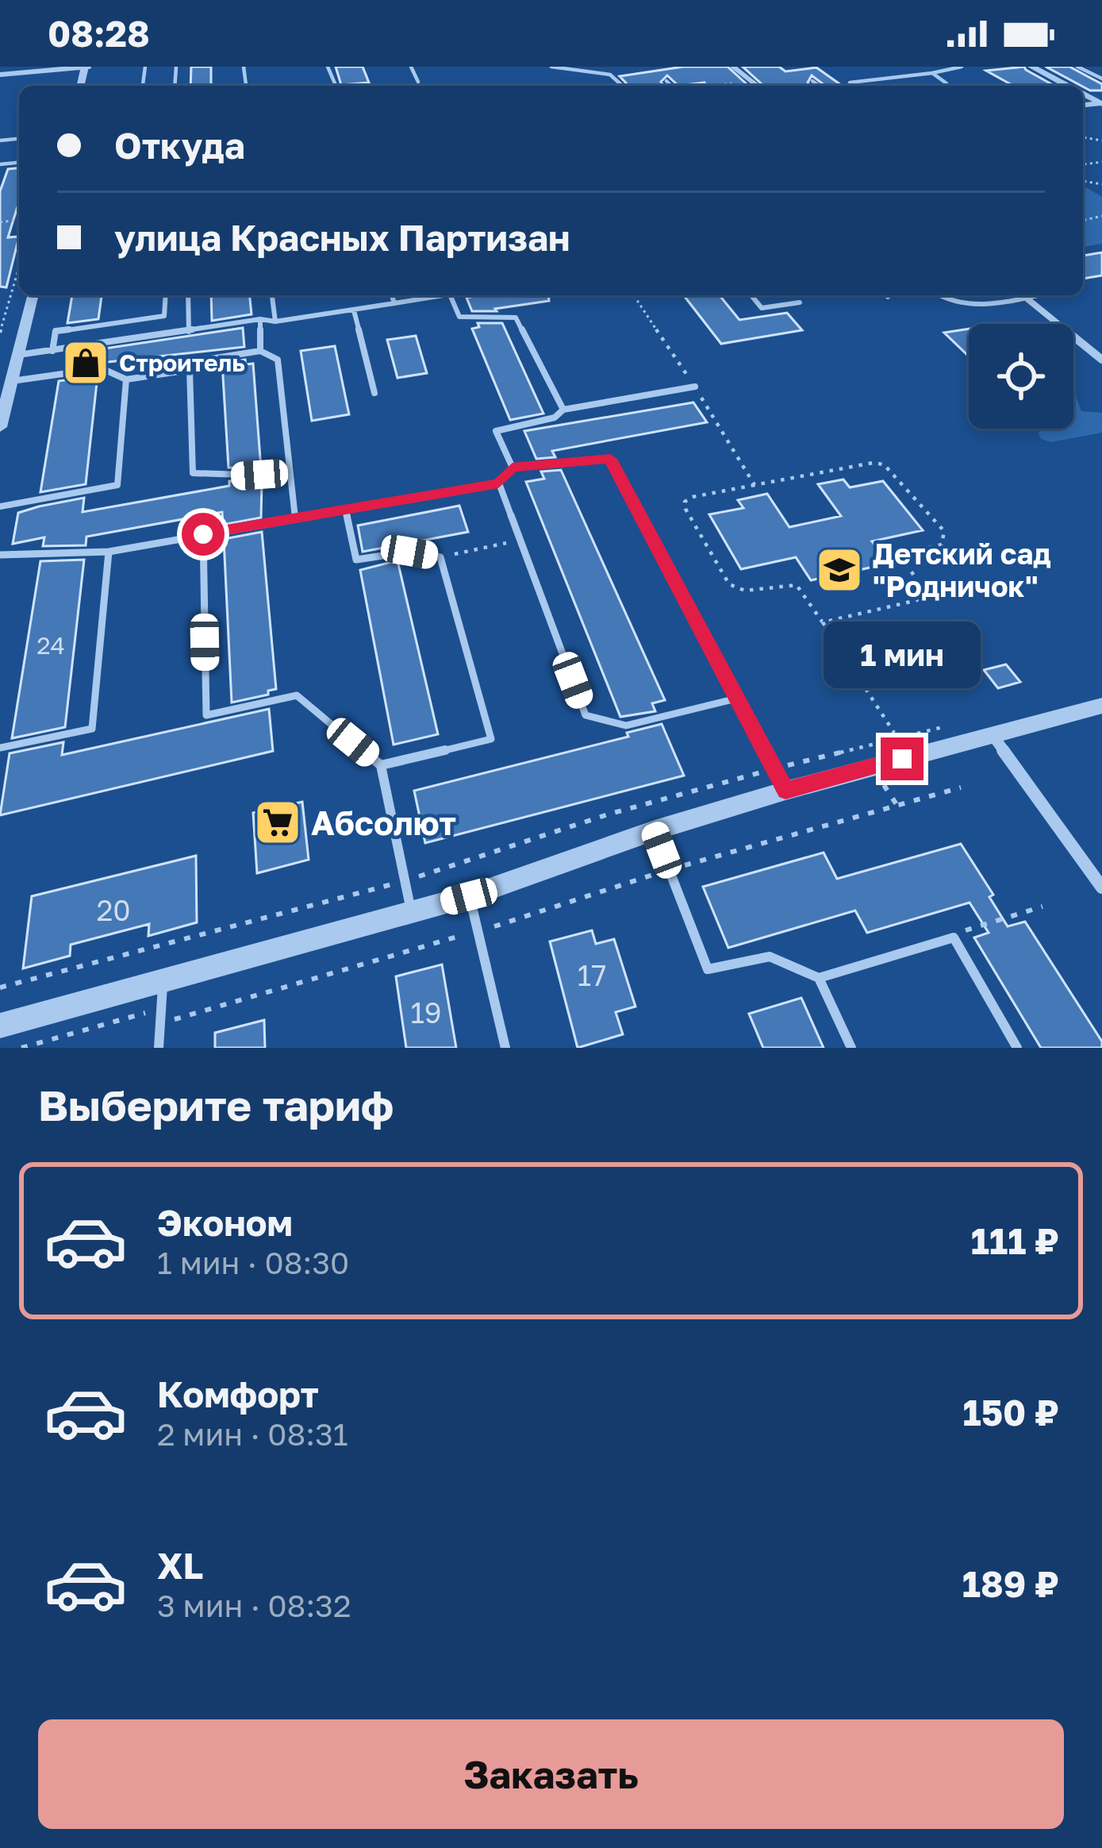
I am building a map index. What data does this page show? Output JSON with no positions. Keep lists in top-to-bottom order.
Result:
{
  "places": {
    "shop": ["Строитель"],
    "school or university": ["Детский сад \"Родничок\""],
    "supermarket": ["Абсолют"]
  },
  "house_numbers": [
    "24",
    "20",
    "17",
    "19"
  ],
  "page": {
    "status": "08:28",
    "banner": ["Откуда", "улица Красных Партизан"],
    "bubble": "1 мин",
    "heading": "Выберите тариф",
    "list": [
      {
        "name": "Эконом",
        "note": "1 мин · 08:30",
        "value": "111 ₽"
      },
      {
        "name": "Комфорт",
        "note": "2 мин · 08:31",
        "value": "150 ₽"
      },
      {
        "name": "XL",
        "note": "3 мин · 08:32",
        "value": "189 ₽"
      }
    ],
    "buttons": "Заказать"
  }
}
